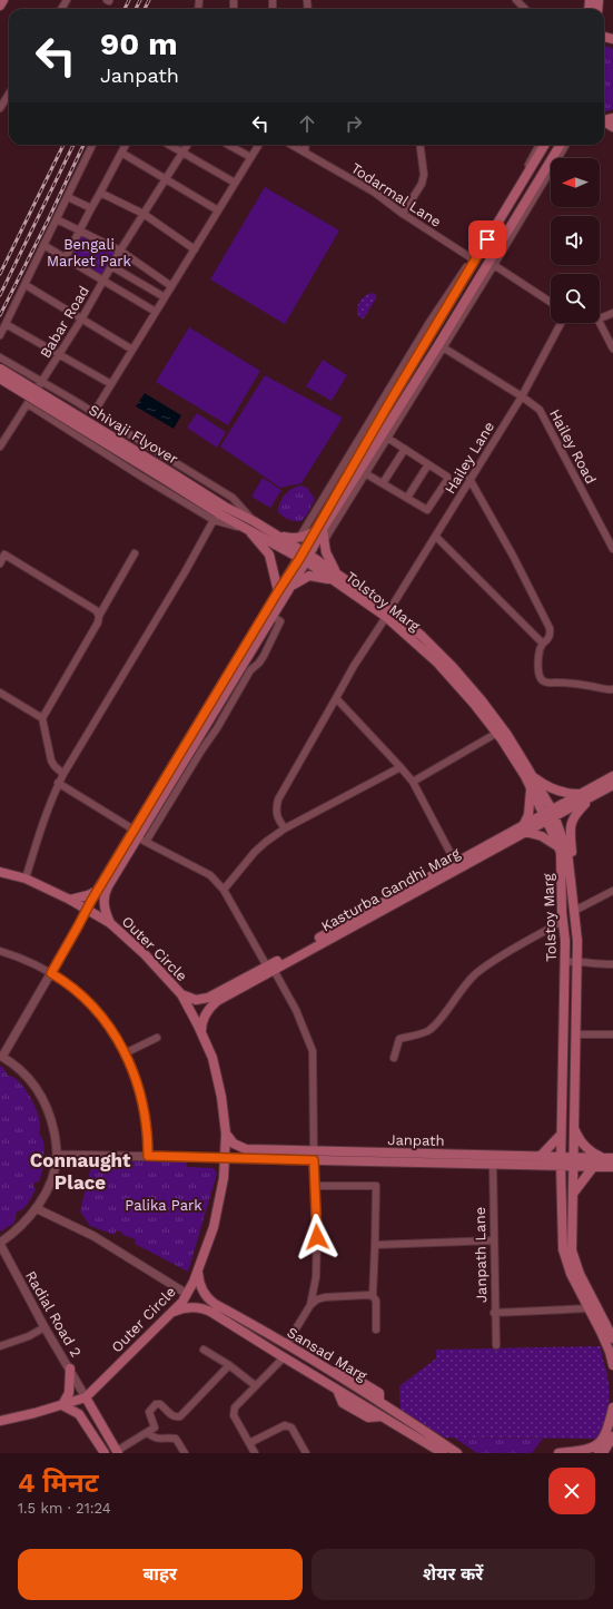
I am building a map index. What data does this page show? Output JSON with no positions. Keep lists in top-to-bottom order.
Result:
{
  "streets": {
    "main road": [
      "Shivaji Flyover",
      "Tolstoy Marg",
      "Kasturba Gandhi Marg",
      "Outer Circle",
      "Janpath",
      "Sansad Marg"
    ],
    "street": [
      "Todarmal Lane",
      "Babar Road",
      "Hailey Road",
      "Hailey Lane",
      "Janpath Lane",
      "Radial Road 2"
    ]
  },
  "crossings": [
    ["Shivaji Flyover", "Tolstoy Marg"],
    ["Hailey Road", "Hailey Lane"],
    ["Hailey Lane", "Tolstoy Marg"],
    ["Tolstoy Marg", "Kasturba Gandhi Marg"],
    ["Tolstoy Marg", "Janpath"],
    ["Kasturba Gandhi Marg", "Outer Circle"],
    ["Outer Circle", "Janpath"],
    ["Outer Circle", "Radial Road 2"],
    ["Outer Circle", "Sansad Marg"],
    ["Janpath", "Janpath Lane"]
  ],
  "districts": ["Connaught Place"],
  "parks": ["Bengali Market Park", "Palika Park"],
  "north": "left",
  "page": {
    "turn": ["90 m", "Janpath"],
    "heading": ["4 मिनट", "1.5 km · 21:24"],
    "buttons": ["बाहर", "शेयर करें"]
  }
}
